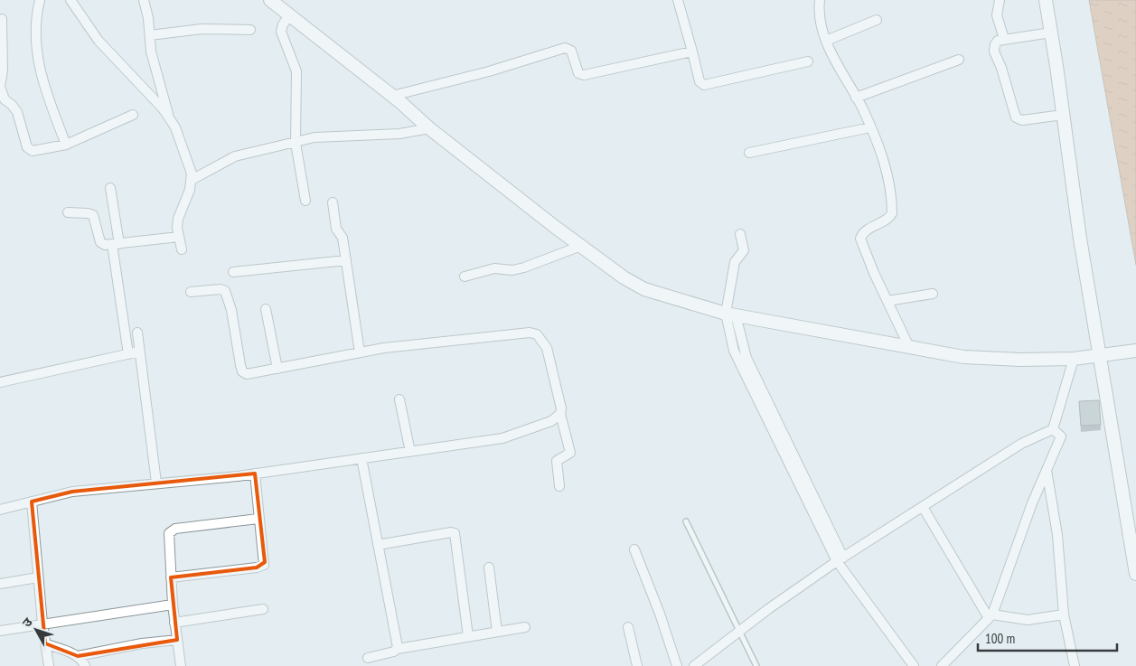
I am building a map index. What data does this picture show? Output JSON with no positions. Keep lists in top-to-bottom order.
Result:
{
  "scale_bar": "100 m",
  "north": "top left"
}
